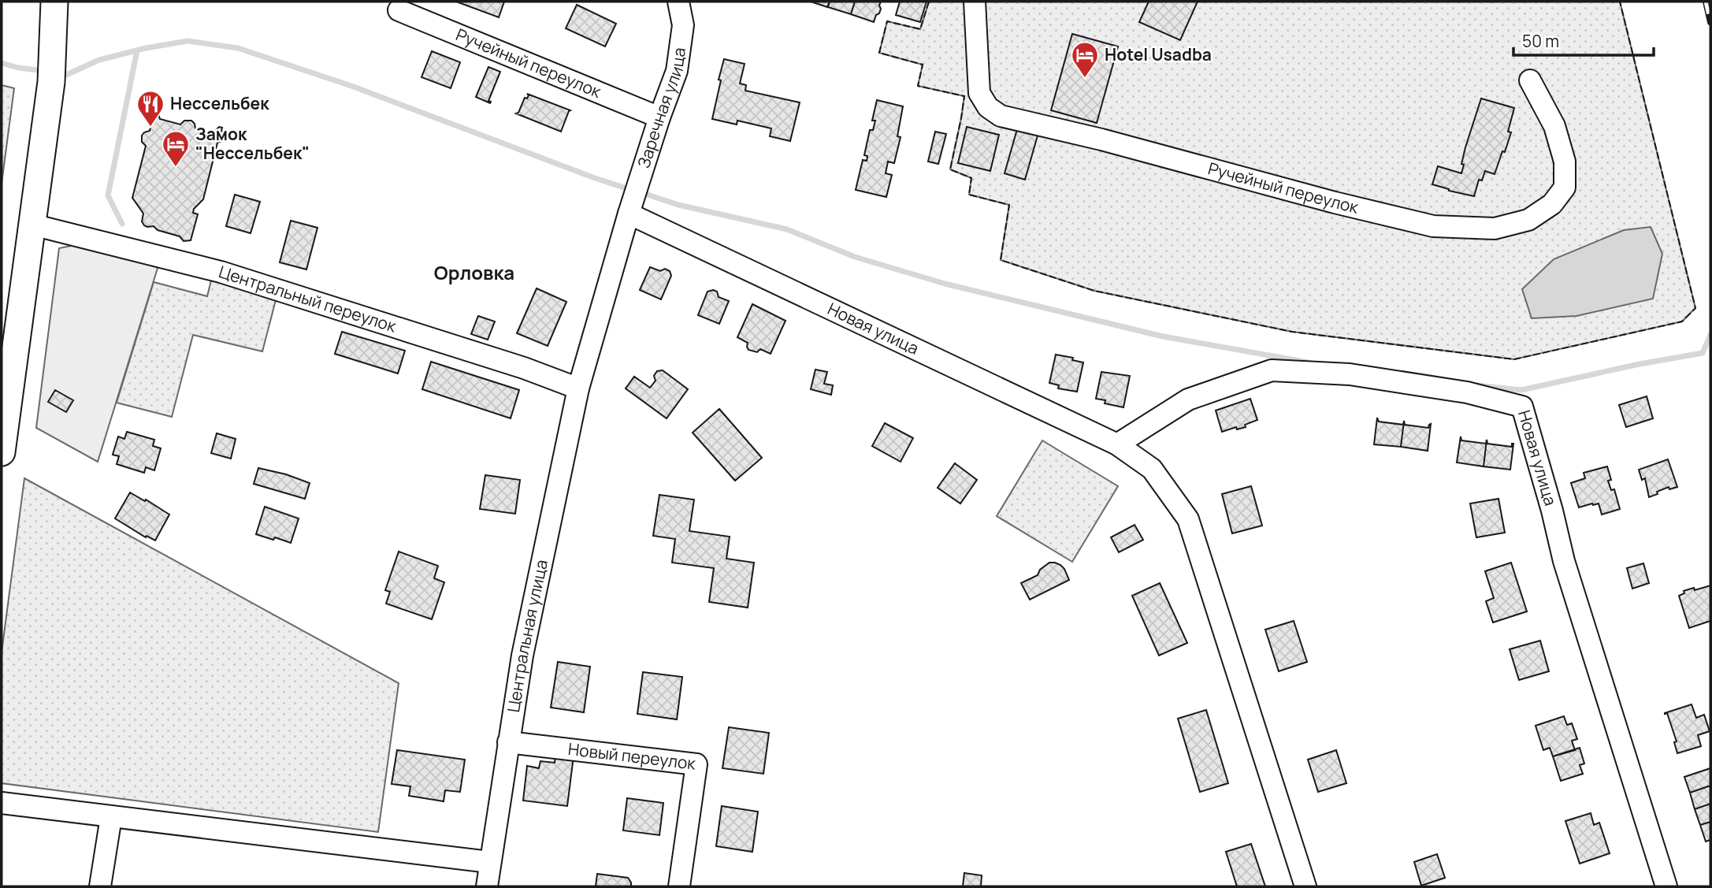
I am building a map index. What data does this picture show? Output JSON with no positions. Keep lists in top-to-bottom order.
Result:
{
  "streets": {
    "street": [
      "Ручейный переулок",
      "Заречная улица",
      "Центральный переулок",
      "Новая улица",
      "Центральная улица",
      "Новый переулок"
    ]
  },
  "crossings": [
    ["Ручейный переулок", "Заречная улица"],
    ["Заречная улица", "Центральный переулок"],
    ["Заречная улица", "Новая улица"],
    ["Заречная улица", "Центральная улица"],
    ["Центральный переулок", "Центральная улица"],
    ["Центральная улица", "Новый переулок"]
  ],
  "districts": ["Орловка"],
  "places": {
    "hotel": ["Hotel Usadba", "Замок \"Нессельбек\""],
    "restaurant": ["Нессельбек"]
  },
  "scale_bar": "50 m"
}
